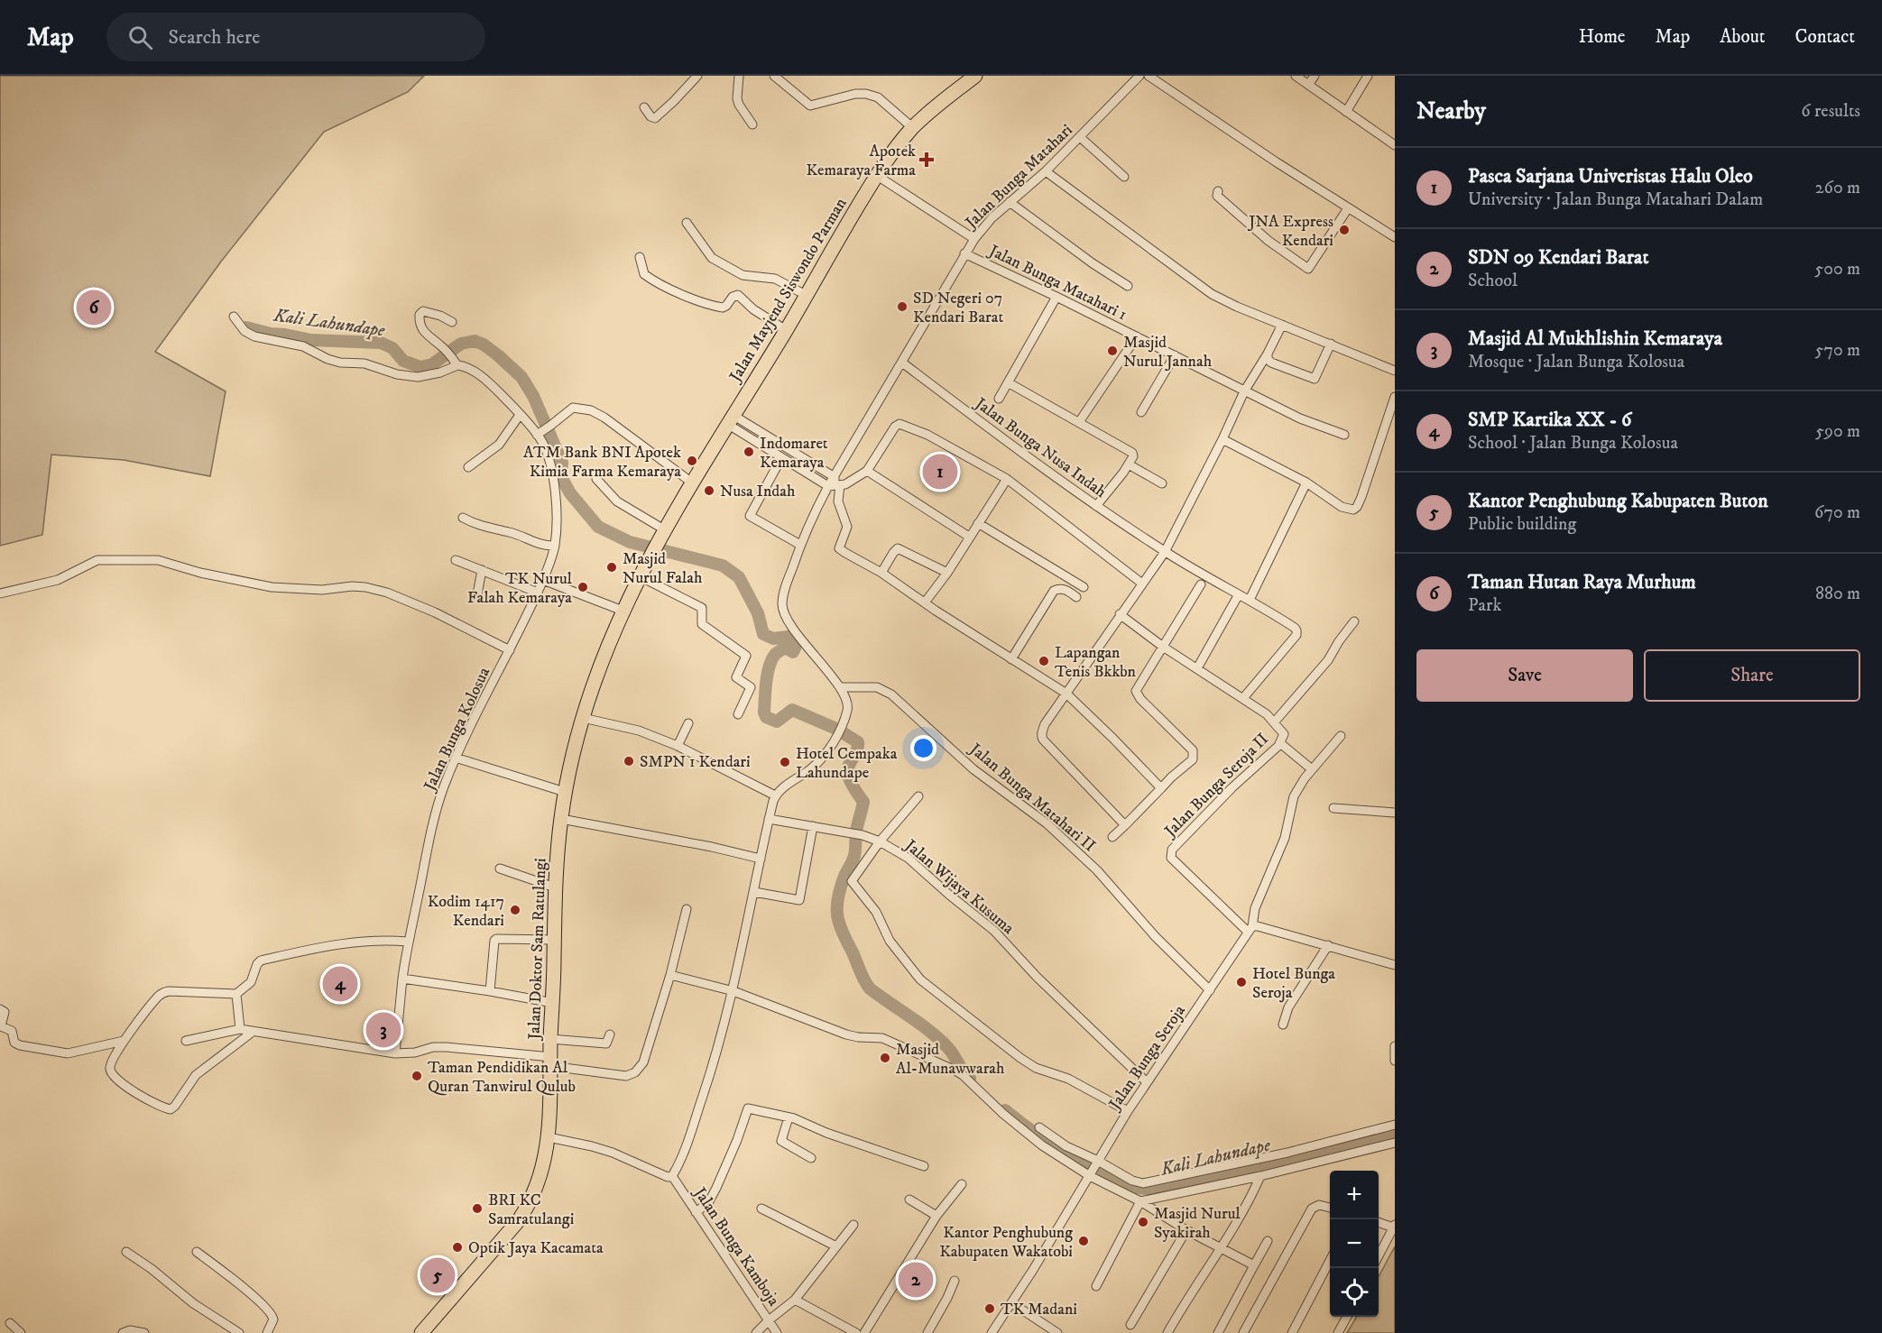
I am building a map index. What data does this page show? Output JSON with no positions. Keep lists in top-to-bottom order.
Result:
{
  "streets": {
    "highway": ["Jalan Mayjend Siswondo Parman", "Jalan Doktor Sam Ratulangi"],
    "street": [
      "Jalan Bunga Matahari",
      "Jalan Bunga Matahari 1",
      "Jalan Bunga Nusa Indah",
      "Jalan Bunga Kolosua",
      "Jalan Bunga Seroja II",
      "Jalan Bunga Matahari II",
      "Jalan Wijaya Kusuma",
      "Jalan Bunga Seroja",
      "Jalan Bunga Kamboja"
    ]
  },
  "crossings": [
    ["Jalan Bunga Matahari", "Jalan Bunga Matahari 1"],
    ["Jalan Bunga Matahari", "Jalan Bunga Nusa Indah"],
    ["Jalan Bunga Matahari", "Jalan Bunga Matahari II"],
    ["Jalan Mayjend Siswondo Parman", "Jalan Doktor Sam Ratulangi"],
    ["Jalan Bunga Nusa Indah", "Jalan Bunga Seroja II"],
    ["Jalan Bunga Seroja II", "Jalan Bunga Seroja"],
    ["Jalan Bunga Matahari II", "Jalan Bunga Seroja"],
    ["Jalan Wijaya Kusuma", "Jalan Bunga Seroja"]
  ],
  "water": ["Kali Lahundape"],
  "places": {
    "health": ["Apotek Kemaraya Farma"],
    "other": [
      "JNA Express Kendari",
      "SD Negeri 07 Kendari Barat",
      "Masjid Nurul Jannah",
      "Indomaret Kemaraya",
      "ATM Bank BNI Apotek Kimia Farma Kemaraya",
      "Nusa Indah",
      "Masjid Nurul Falah",
      "TK Nurul Falah Kemaraya",
      "Lapangan Tenis Bkkbn",
      "SMPN 1 Kendari",
      "Hotel Cempaka Lahundape",
      "Kodim 1417 Kendari",
      "Hotel Bunga Seroja",
      "Masjid Al-Munawwarah",
      "Taman Pendidikan Al Quran Tanwirul Qulub",
      "BRI KC Samratulangi",
      "Masjid Nurul Syakirah",
      "Kantor Penghubung Kabupaten Wakatobi",
      "Optik Jaya Kacamata",
      "TK Madani"
    ]
  },
  "page": {
    "header": "Map",
    "search": "Search here",
    "nav": [
      "Home",
      "Map",
      "About",
      "Contact"
    ],
    "heading": ["Nearby", "6 results"],
    "list": [
      {
        "mark": "1",
        "name": "Pasca Sarjana Univeristas Halu Oleo",
        "note": "University · Jalan Bunga Matahari Dalam",
        "value": "260 m"
      },
      {
        "mark": "2",
        "name": "SDN 09 Kendari Barat",
        "note": "School",
        "value": "500 m"
      },
      {
        "mark": "3",
        "name": "Masjid Al Mukhlishin Kemaraya",
        "note": "Mosque · Jalan Bunga Kolosua",
        "value": "570 m"
      },
      {
        "mark": "4",
        "name": "SMP Kartika XX - 6",
        "note": "School · Jalan Bunga Kolosua",
        "value": "590 m"
      },
      {
        "mark": "5",
        "name": "Kantor Penghubung Kabupaten Buton",
        "note": "Public building",
        "value": "670 m"
      },
      {
        "mark": "6",
        "name": "Taman Hutan Raya Murhum",
        "note": "Park",
        "value": "880 m"
      }
    ],
    "pins": [
      "6",
      "1",
      "4",
      "3",
      "5",
      "2"
    ],
    "buttons": ["Save", "Share"],
    "map_buttons": ["+", "−"]
  }
}
